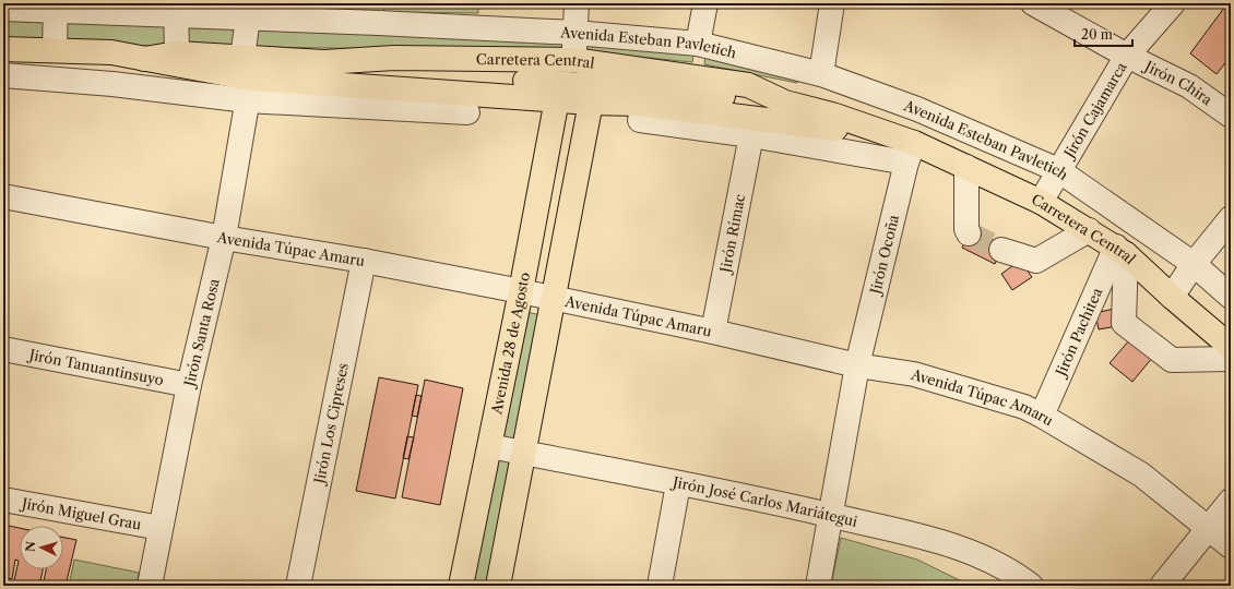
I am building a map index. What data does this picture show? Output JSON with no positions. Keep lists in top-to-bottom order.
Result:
{
  "streets": {
    "main road": ["Carretera Central", "Avenida 28 de Agosto"],
    "street": [
      "Avenida Esteban Pavletich",
      "Jirón Chira",
      "Jirón Cajamarca",
      "Jirón Rímac",
      "Avenida Túpac Amaru",
      "Jirón Ocoña",
      "Jirón Pachitea",
      "Jirón Santa Rosa",
      "Jirón Tanuantinsuyo",
      "Jirón Los Cipreses",
      "Jirón José Carlos Mariátegui",
      "Jirón Miguel Grau"
    ]
  },
  "crossings": [
    ["Avenida Esteban Pavletich", "Jirón Cajamarca"],
    ["Carretera Central", "Jirón Cajamarca"],
    ["Carretera Central", "Jirón Ocoña"],
    ["Carretera Central", "Jirón Pachitea"],
    ["Carretera Central", "Jirón Santa Rosa"],
    ["Carretera Central", "Avenida 28 de Agosto"],
    ["Jirón Chira", "Jirón Cajamarca"],
    ["Jirón Rímac", "Avenida Túpac Amaru"],
    ["Avenida Túpac Amaru", "Jirón Ocoña"],
    ["Avenida Túpac Amaru", "Jirón Pachitea"],
    ["Avenida Túpac Amaru", "Jirón Santa Rosa"],
    ["Avenida Túpac Amaru", "Avenida 28 de Agosto"],
    ["Avenida Túpac Amaru", "Jirón Los Cipreses"],
    ["Jirón Ocoña", "Jirón José Carlos Mariátegui"],
    ["Jirón Santa Rosa", "Jirón Tanuantinsuyo"],
    ["Jirón Santa Rosa", "Jirón Miguel Grau"],
    ["Avenida 28 de Agosto", "Jirón José Carlos Mariátegui"]
  ],
  "scale_bar": "20 m",
  "north": "left"
}
